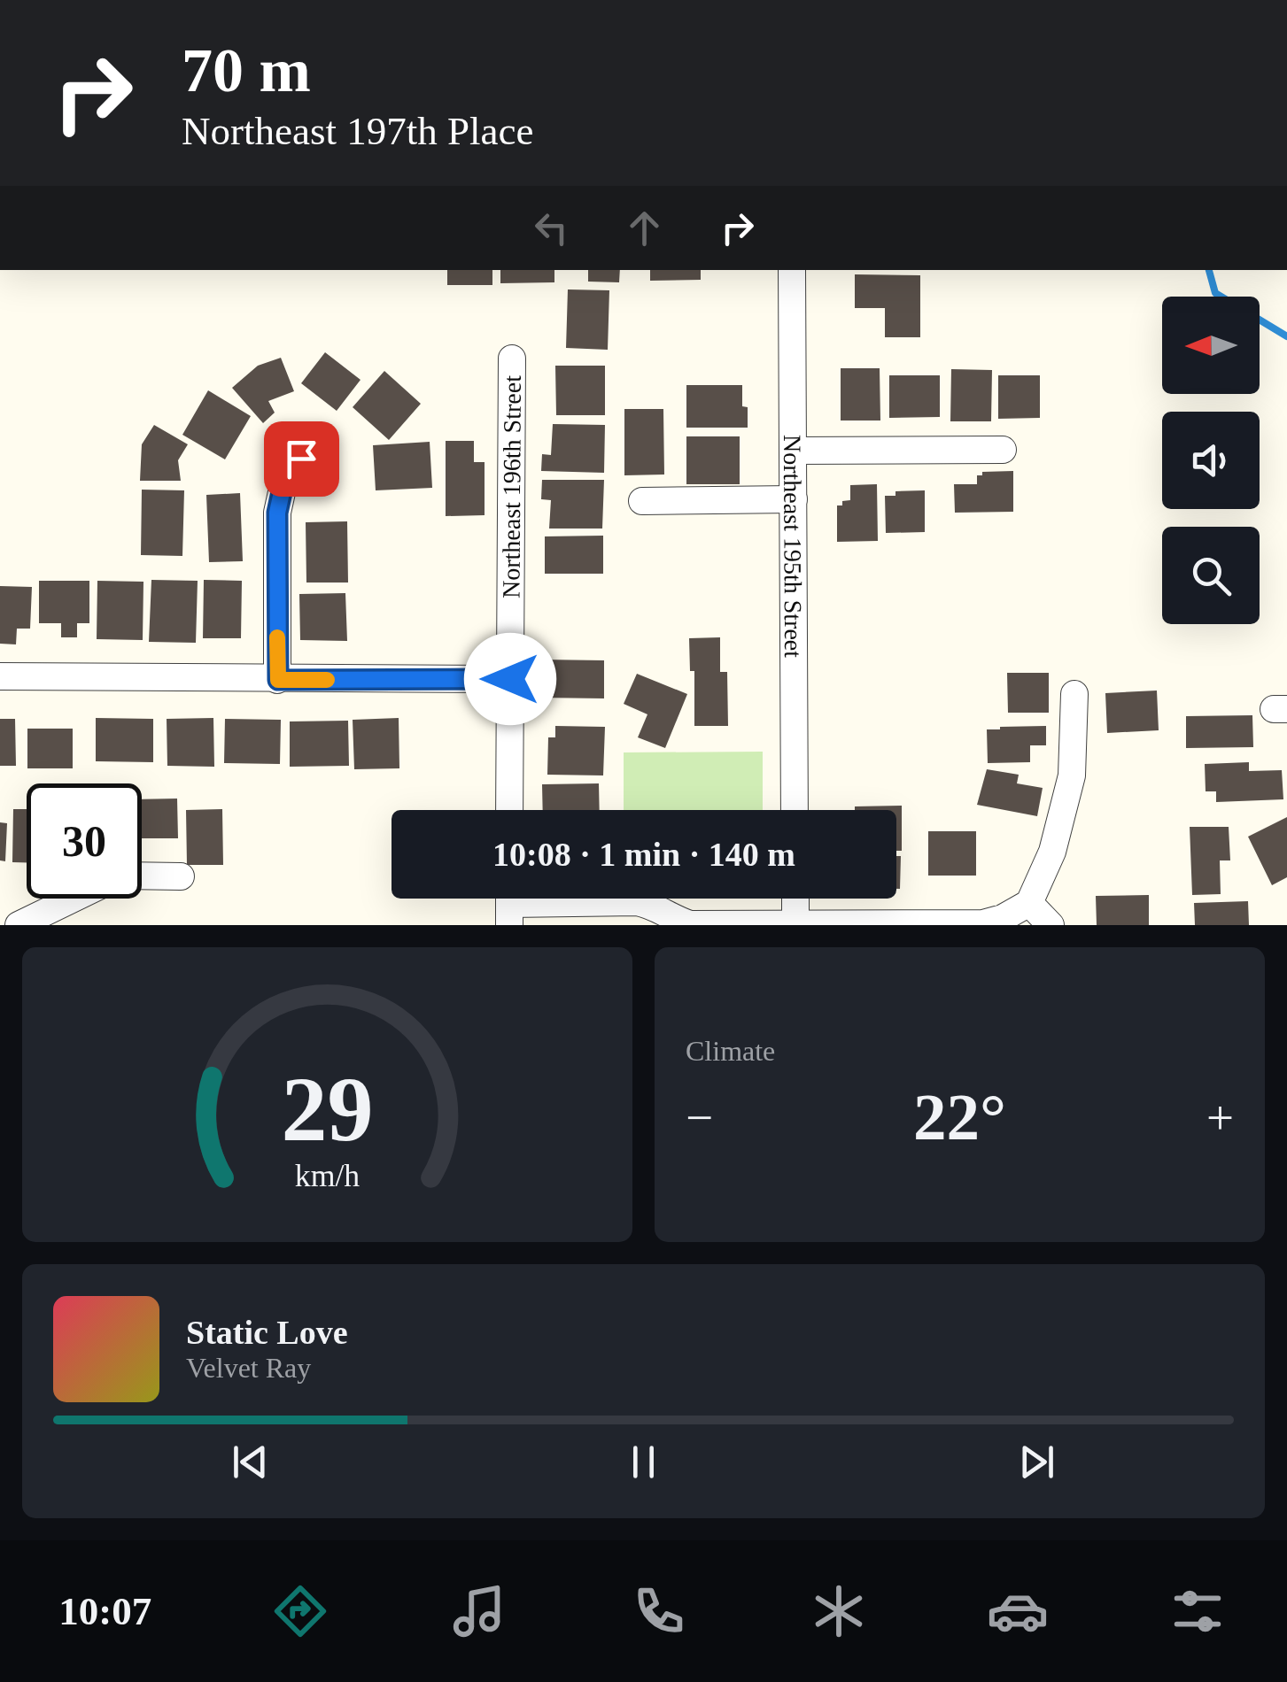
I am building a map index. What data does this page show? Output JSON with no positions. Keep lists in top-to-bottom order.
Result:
{
  "streets": {
    "street": ["Northeast 196th Street", "Northeast 195th Street"]
  },
  "north": "left",
  "page": {
    "turn": ["70 m", "Northeast 197th Place"],
    "limit": "30",
    "trip": "10:08 · 1 min · 140 m",
    "tile": "Climate",
    "heat": ["−", "22°", "+"],
    "song": ["Static Love", "Velvet Ray"],
    "tabs": "10:07",
    "gauge": ["29", "km/h"]
  }
}
